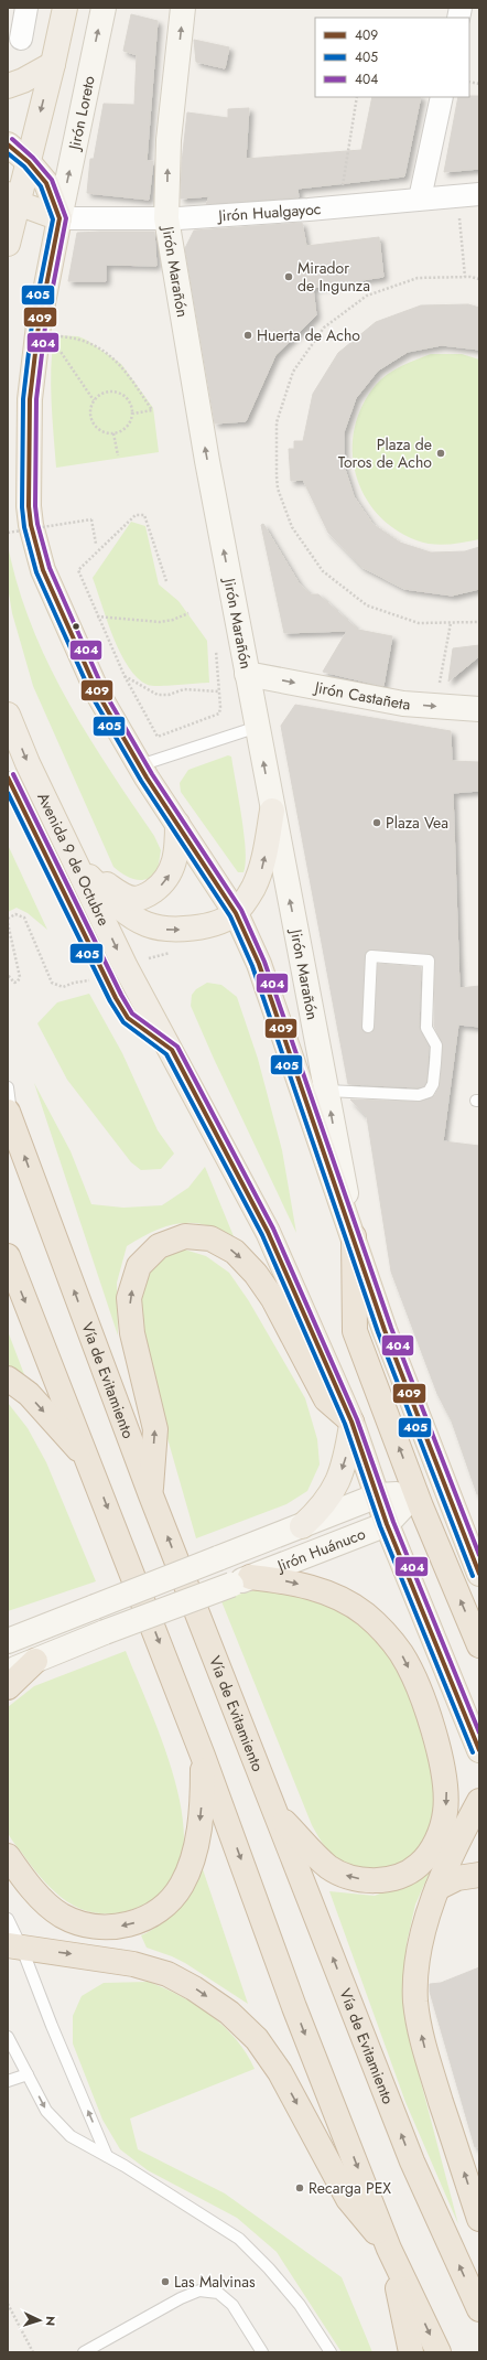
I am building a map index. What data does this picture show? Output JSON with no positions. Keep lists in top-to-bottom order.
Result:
{
  "streets": {
    "highway": ["Vía de Evitamiento"],
    "main road": ["Avenida 9 de Octubre"],
    "street": [
      "Jirón Loreto",
      "Jirón Hualgayoc",
      "Jirón Marañón",
      "Jirón Castañeta",
      "Jirón Huánuco"
    ]
  },
  "crossings": [
    ["Jirón Loreto", "Jirón Hualgayoc"],
    ["Jirón Hualgayoc", "Jirón Marañón"],
    ["Jirón Marañón", "Jirón Castañeta"],
    ["Avenida 9 de Octubre", "Jirón Huánuco"]
  ],
  "one_way": ["Jirón Loreto", "Jirón Marañón", "Jirón Castañeta"],
  "places": [
    "Mirador de Ingunza",
    "Huerta de Acho",
    "Plaza de Toros de Acho",
    "Plaza Vea",
    "Recarga PEX",
    "Las Malvinas"
  ],
  "lines": ["transit line 404", "transit line 409", "transit line 405"],
  "legend": ["409", "405", "404"],
  "north": "right"
}
